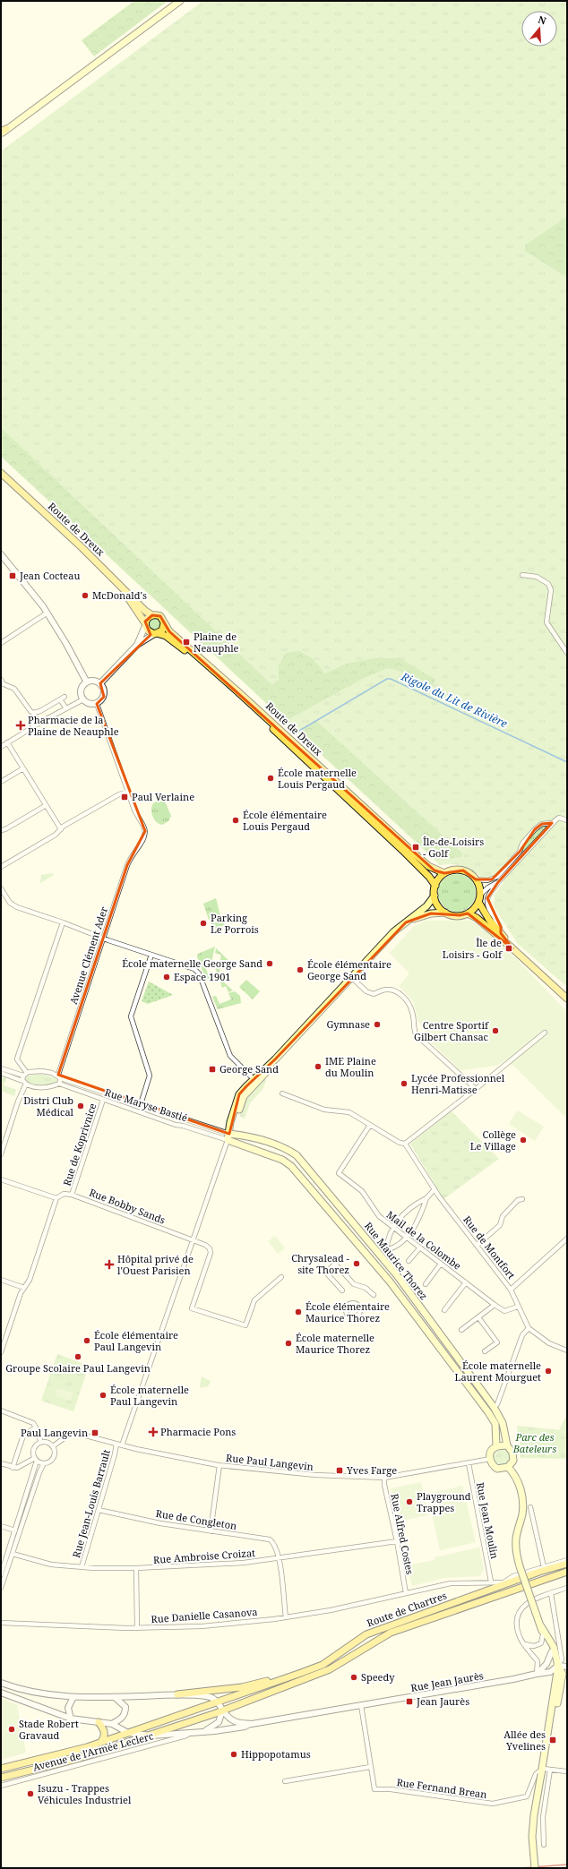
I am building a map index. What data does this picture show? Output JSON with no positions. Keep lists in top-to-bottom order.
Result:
{
  "streets": {
    "main road": ["Route de Dreux", "Rue Maurice Thorez", "Route de Chartres"],
    "street": [
      "Avenue Clément Ader",
      "Rue Maryse Bastié",
      "Rue de Koprivnice",
      "Rue Bobby Sands",
      "Mail de la Colombe",
      "Rue de Montfort",
      "Rue Paul Langevin",
      "Rue Jean-Louis Barrault",
      "Rue de Congleton",
      "Rue Jean Moulin",
      "Rue Alfred Costes",
      "Rue Ambroise Croizat",
      "Rue Danielle Casanova",
      "Rue Jean Jaurès",
      "Avenue de l'Armée Leclerc",
      "Rue Fernand Brean"
    ]
  },
  "crossings": [
    ["Avenue Clément Ader", "Rue Maryse Bastié"],
    ["Rue Maryse Bastié", "Rue de Koprivnice"],
    ["Rue Maryse Bastié", "Rue Maurice Thorez"],
    ["Rue de Koprivnice", "Rue Bobby Sands"],
    ["Mail de la Colombe", "Rue de Montfort"],
    ["Rue Maurice Thorez", "Rue Paul Langevin"],
    ["Rue Paul Langevin", "Rue Jean-Louis Barrault"],
    ["Rue Paul Langevin", "Rue Jean Moulin"],
    ["Rue Paul Langevin", "Rue Alfred Costes"],
    ["Rue Jean-Louis Barrault", "Rue de Congleton"],
    ["Rue Jean-Louis Barrault", "Rue Ambroise Croizat"],
    ["Rue de Congleton", "Rue Ambroise Croizat"],
    ["Rue Jean Moulin", "Rue Danielle Casanova"],
    ["Rue Alfred Costes", "Rue Ambroise Croizat"],
    ["Rue Alfred Costes", "Rue Danielle Casanova"],
    ["Route de Chartres", "Avenue de l'Armée Leclerc"],
    ["Rue Jean Jaurès", "Avenue de l'Armée Leclerc"]
  ],
  "water": ["Rigole du Lit de Rivière"],
  "parks": ["Parc des Bateleurs"],
  "places": {
    "transit": [
      "Jean Cocteau",
      "Plaine de Neauphle",
      "Paul Verlaine",
      "Île-de-Loisirs - Golf",
      "Île de Loisirs - Golf",
      "George Sand",
      "Paul Langevin",
      "Yves Farge",
      "Jean Jaurès",
      "Allée des Yvelines"
    ],
    "other": [
      "McDonald's",
      "École maternelle Louis Pergaud",
      "École élémentaire Louis Pergaud",
      "Parking Le Porrois",
      "École maternelle George Sand",
      "École élémentaire George Sand",
      "Espace 1901",
      "Gymnase",
      "Centre Sportif Gilbert Chansac",
      "IME Plaine du Moulin",
      "Lycée Professionnel Henri-Matisse",
      "Distri Club Médical",
      "Collège Le Village",
      "Chrysalead - site Thorez",
      "École élémentaire Maurice Thorez",
      "École élémentaire Paul Langevin",
      "École maternelle Maurice Thorez",
      "Groupe Scolaire Paul Langevin",
      "École maternelle Laurent Mourguet",
      "École maternelle Paul Langevin",
      "Playground Trappes",
      "Speedy",
      "Stade Robert Gravaud",
      "Hippopotamus",
      "Isuzu - Trappes Véhicules Industriel"
    ],
    "health": ["Pharmacie de la Plaine de Neauphle", "Hôpital privé de l'Ouest Parisien", "Pharmacie Pons"]
  },
  "north": "top"
}
